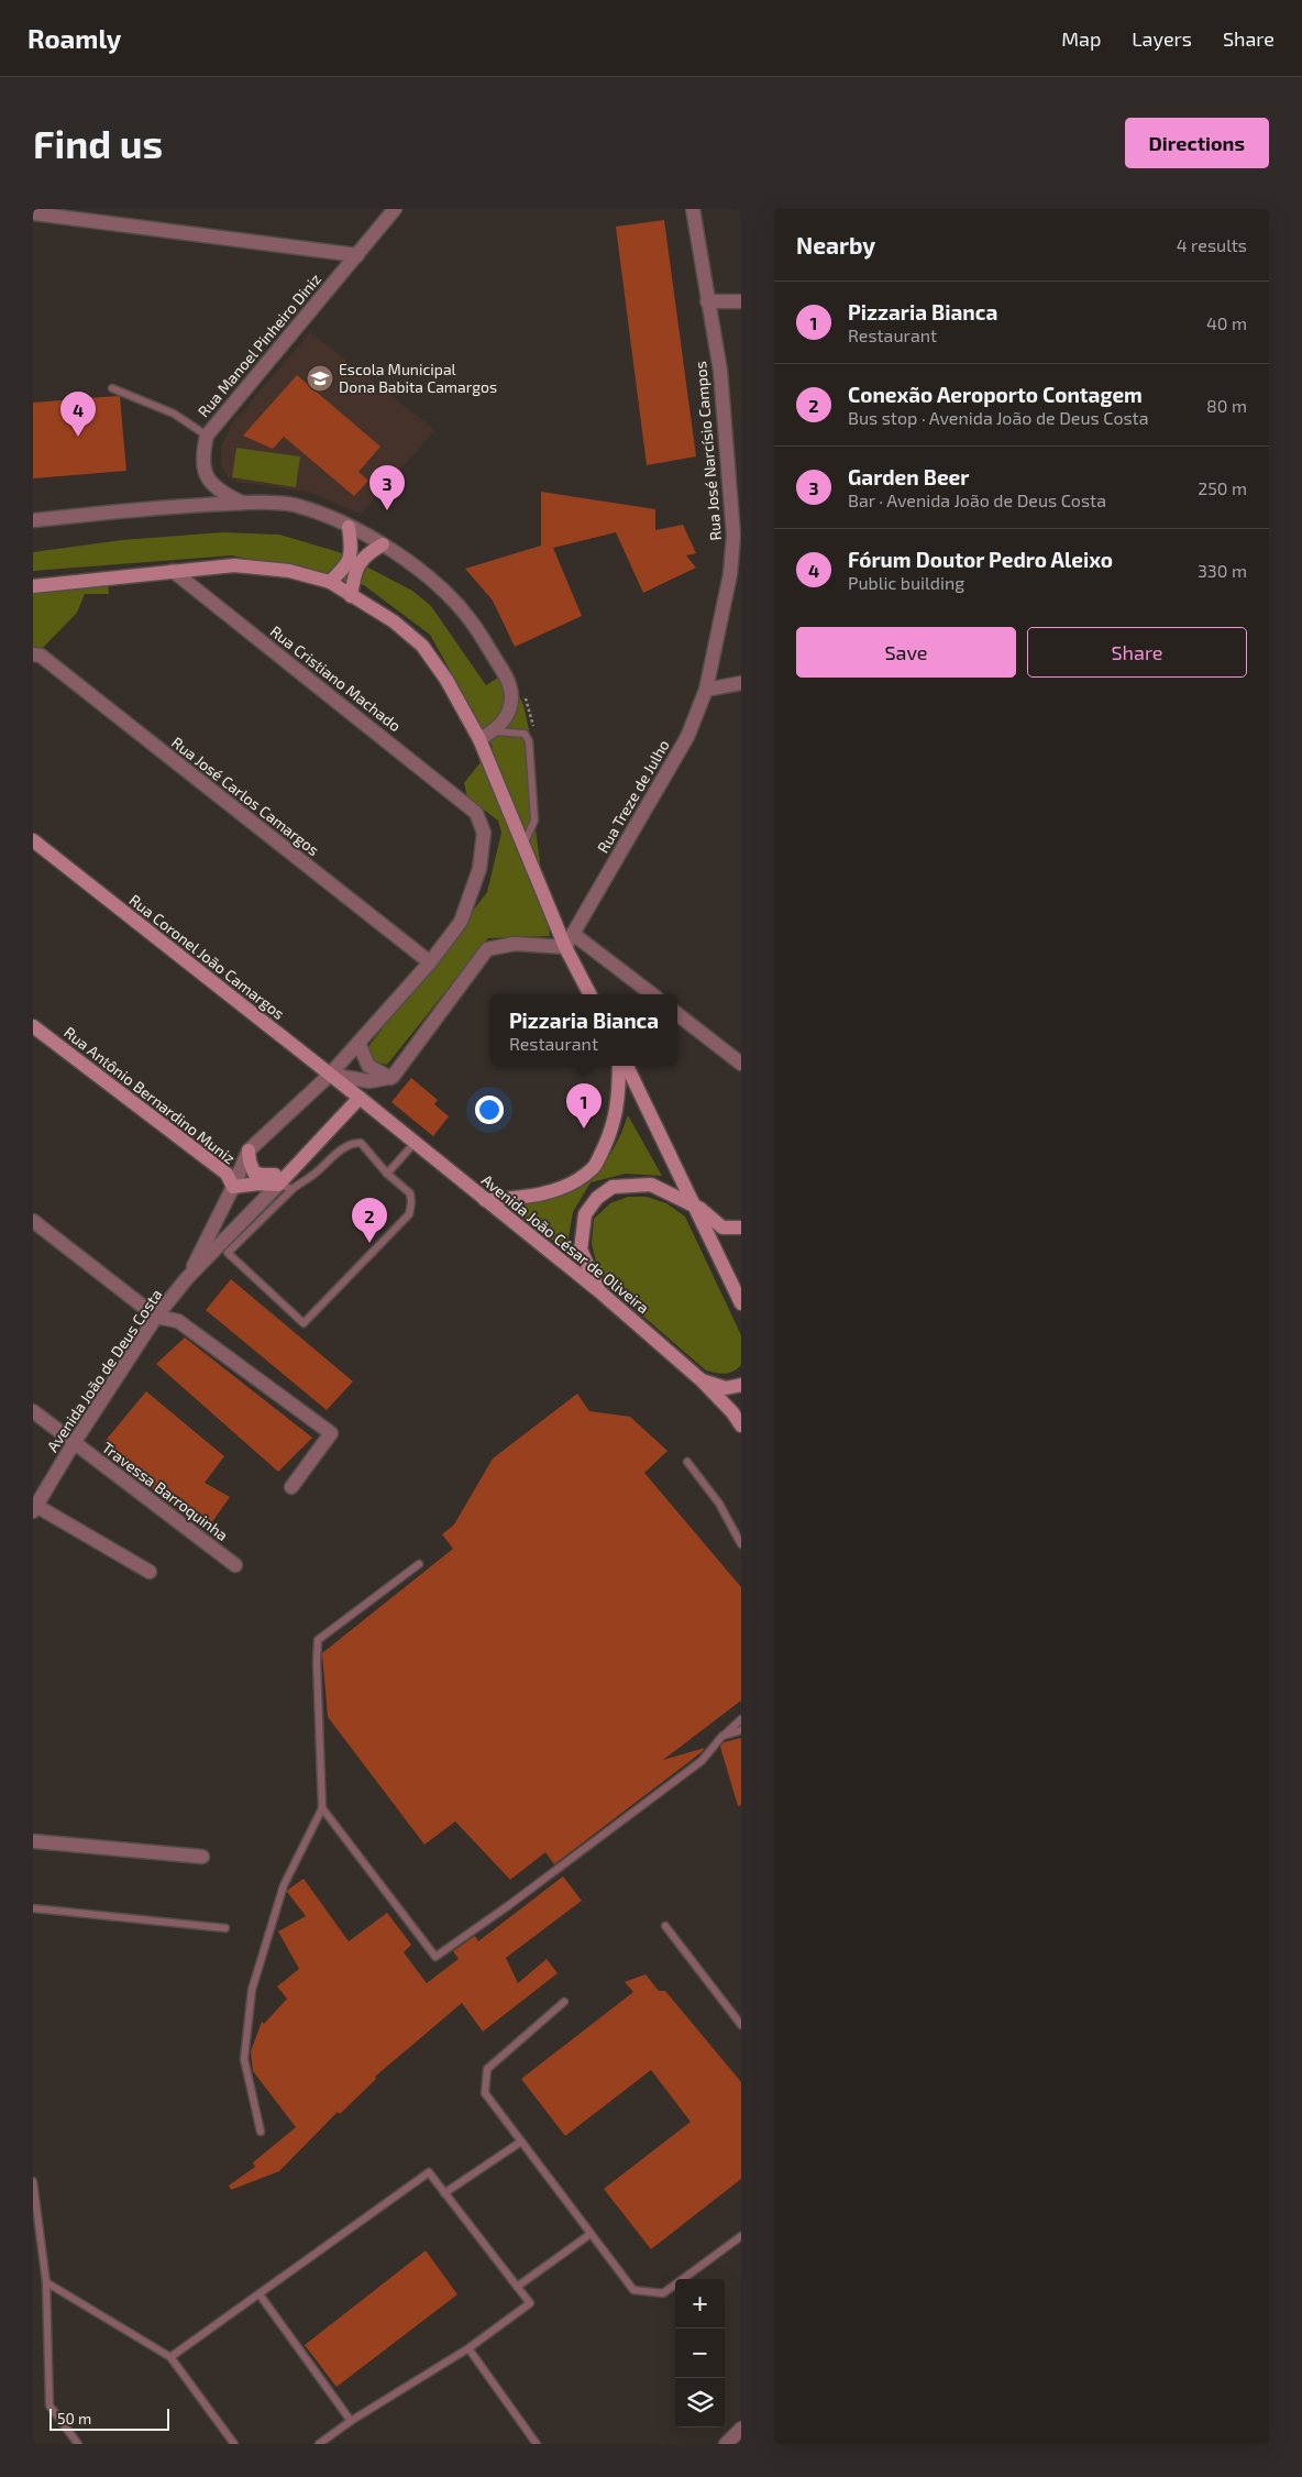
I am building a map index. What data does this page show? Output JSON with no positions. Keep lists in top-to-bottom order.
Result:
{
  "streets": {
    "main road": [
      "Rua Coronel João Camargos",
      "Rua Antônio Bernardino Muniz",
      "Avenida João César de Oliveira",
      "Avenida João de Deus Costa"
    ],
    "street": [
      "Rua Manoel Pinheiro Diniz",
      "Rua José Narcísio Campos",
      "Rua Cristiano Machado",
      "Rua José Carlos Camargos",
      "Rua Treze de Julho",
      "Travessa Barroquinha"
    ]
  },
  "crossings": [
    ["Rua José Narcísio Campos", "Rua Treze de Julho"],
    ["Rua Cristiano Machado", "Avenida João de Deus Costa"],
    ["Rua José Carlos Camargos", "Avenida João de Deus Costa"],
    ["Rua Coronel João Camargos", "Avenida João César de Oliveira"],
    ["Rua Coronel João Camargos", "Avenida João de Deus Costa"],
    ["Rua Antônio Bernardino Muniz", "Avenida João de Deus Costa"],
    ["Avenida João César de Oliveira", "Avenida João de Deus Costa"],
    ["Avenida João de Deus Costa", "Travessa Barroquinha"]
  ],
  "places": {
    "school or university": ["Escola Municipal Dona Babita Camargos"]
  },
  "scale_bar": "50 m",
  "page": {
    "header": "Roamly",
    "nav": ["Map", "Layers", "Share"],
    "buttons": [
      "Directions",
      ["Save", "Share"]
    ],
    "title": "Find us",
    "heading": ["Nearby", "4 results"],
    "list": [
      {
        "mark": "1",
        "name": "Pizzaria Bianca",
        "note": "Restaurant",
        "value": "40 m"
      },
      {
        "mark": "2",
        "name": "Conexão Aeroporto Contagem",
        "note": "Bus stop · Avenida João de Deus Costa",
        "value": "80 m"
      },
      {
        "mark": "3",
        "name": "Garden Beer",
        "note": "Bar · Avenida João de Deus Costa",
        "value": "250 m"
      },
      {
        "mark": "4",
        "name": "Fórum Doutor Pedro Aleixo",
        "note": "Public building",
        "value": "330 m"
      }
    ],
    "pins": [
      "4",
      "3",
      "1",
      "2"
    ],
    "popup": ["Pizzaria Bianca", "Restaurant"],
    "map_buttons": ["+", "−"],
    "scale": "50 m"
  }
}
